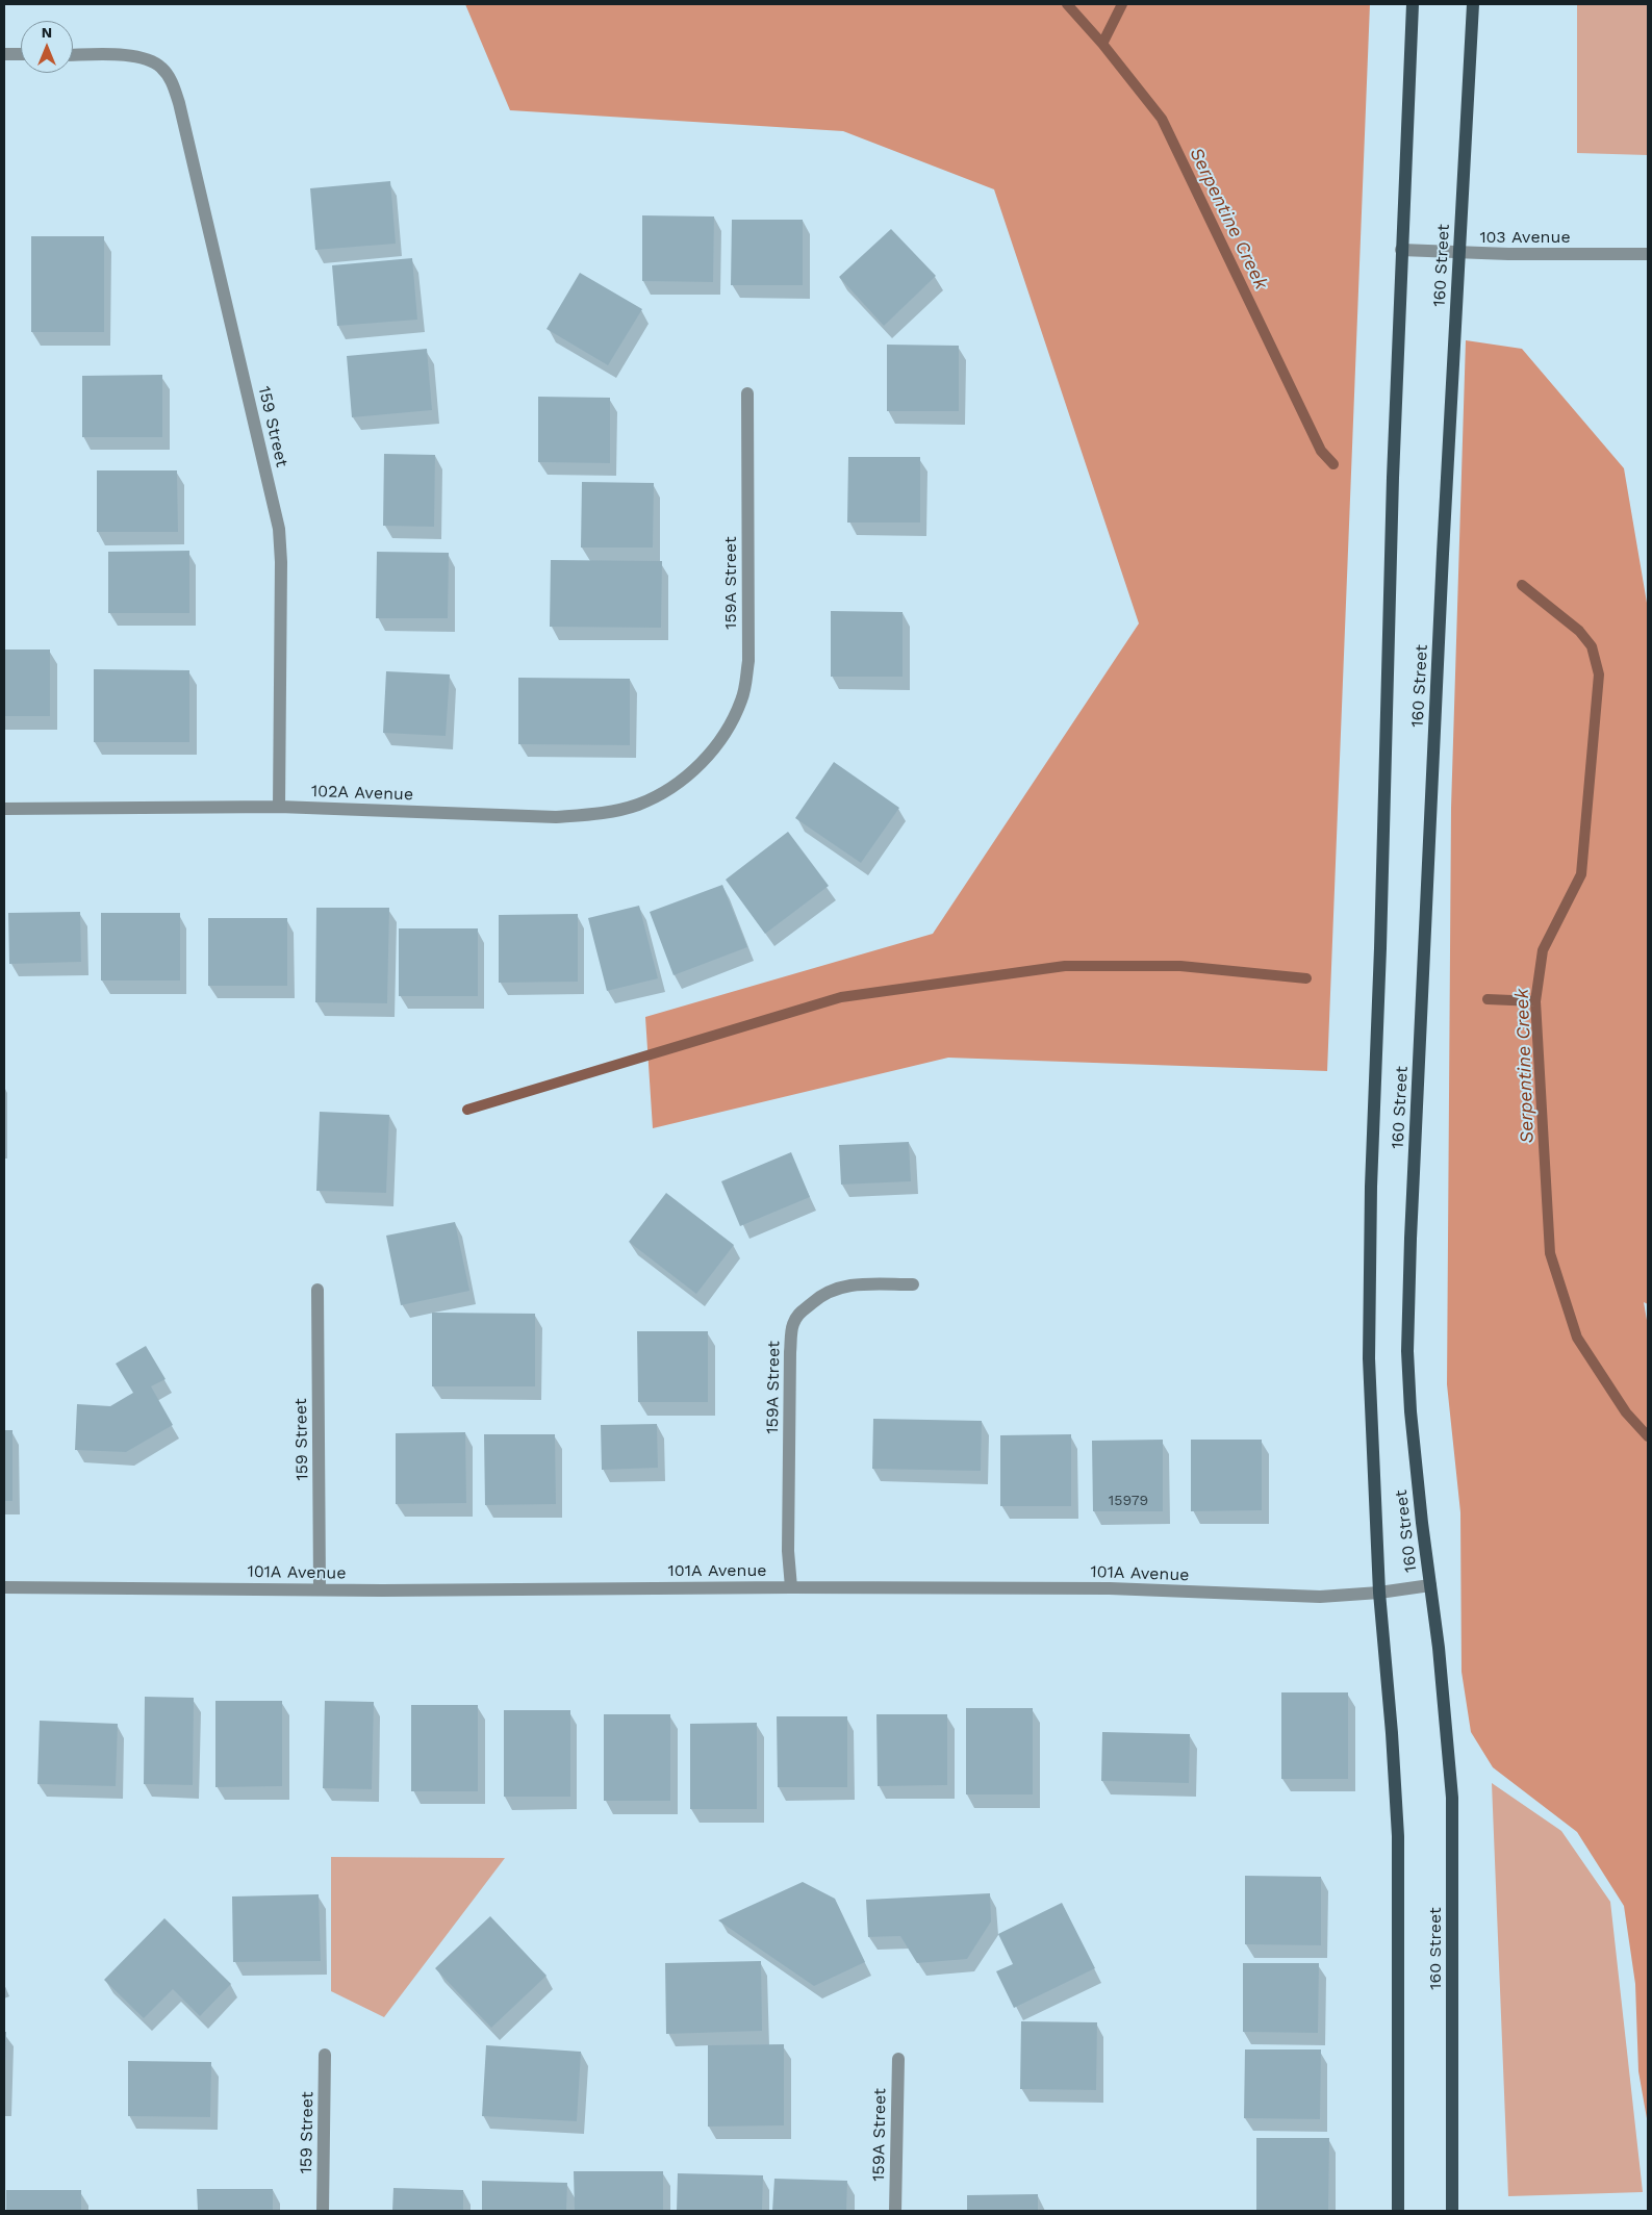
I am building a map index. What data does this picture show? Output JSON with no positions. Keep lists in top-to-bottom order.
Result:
{
  "streets": {
    "main road": ["160 Street"],
    "street": [
      "103 Avenue",
      "159 Street",
      "159A Street",
      "102A Avenue",
      "101A Avenue"
    ]
  },
  "crossings": [
    ["103 Avenue", "160 Street"],
    ["160 Street", "101A Avenue"],
    ["159 Street", "102A Avenue"],
    ["159 Street", "101A Avenue"],
    ["159A Street", "102A Avenue"],
    ["159A Street", "101A Avenue"]
  ],
  "water": ["Serpentine Creek"],
  "house_numbers": ["15979"],
  "north": "top"
}
